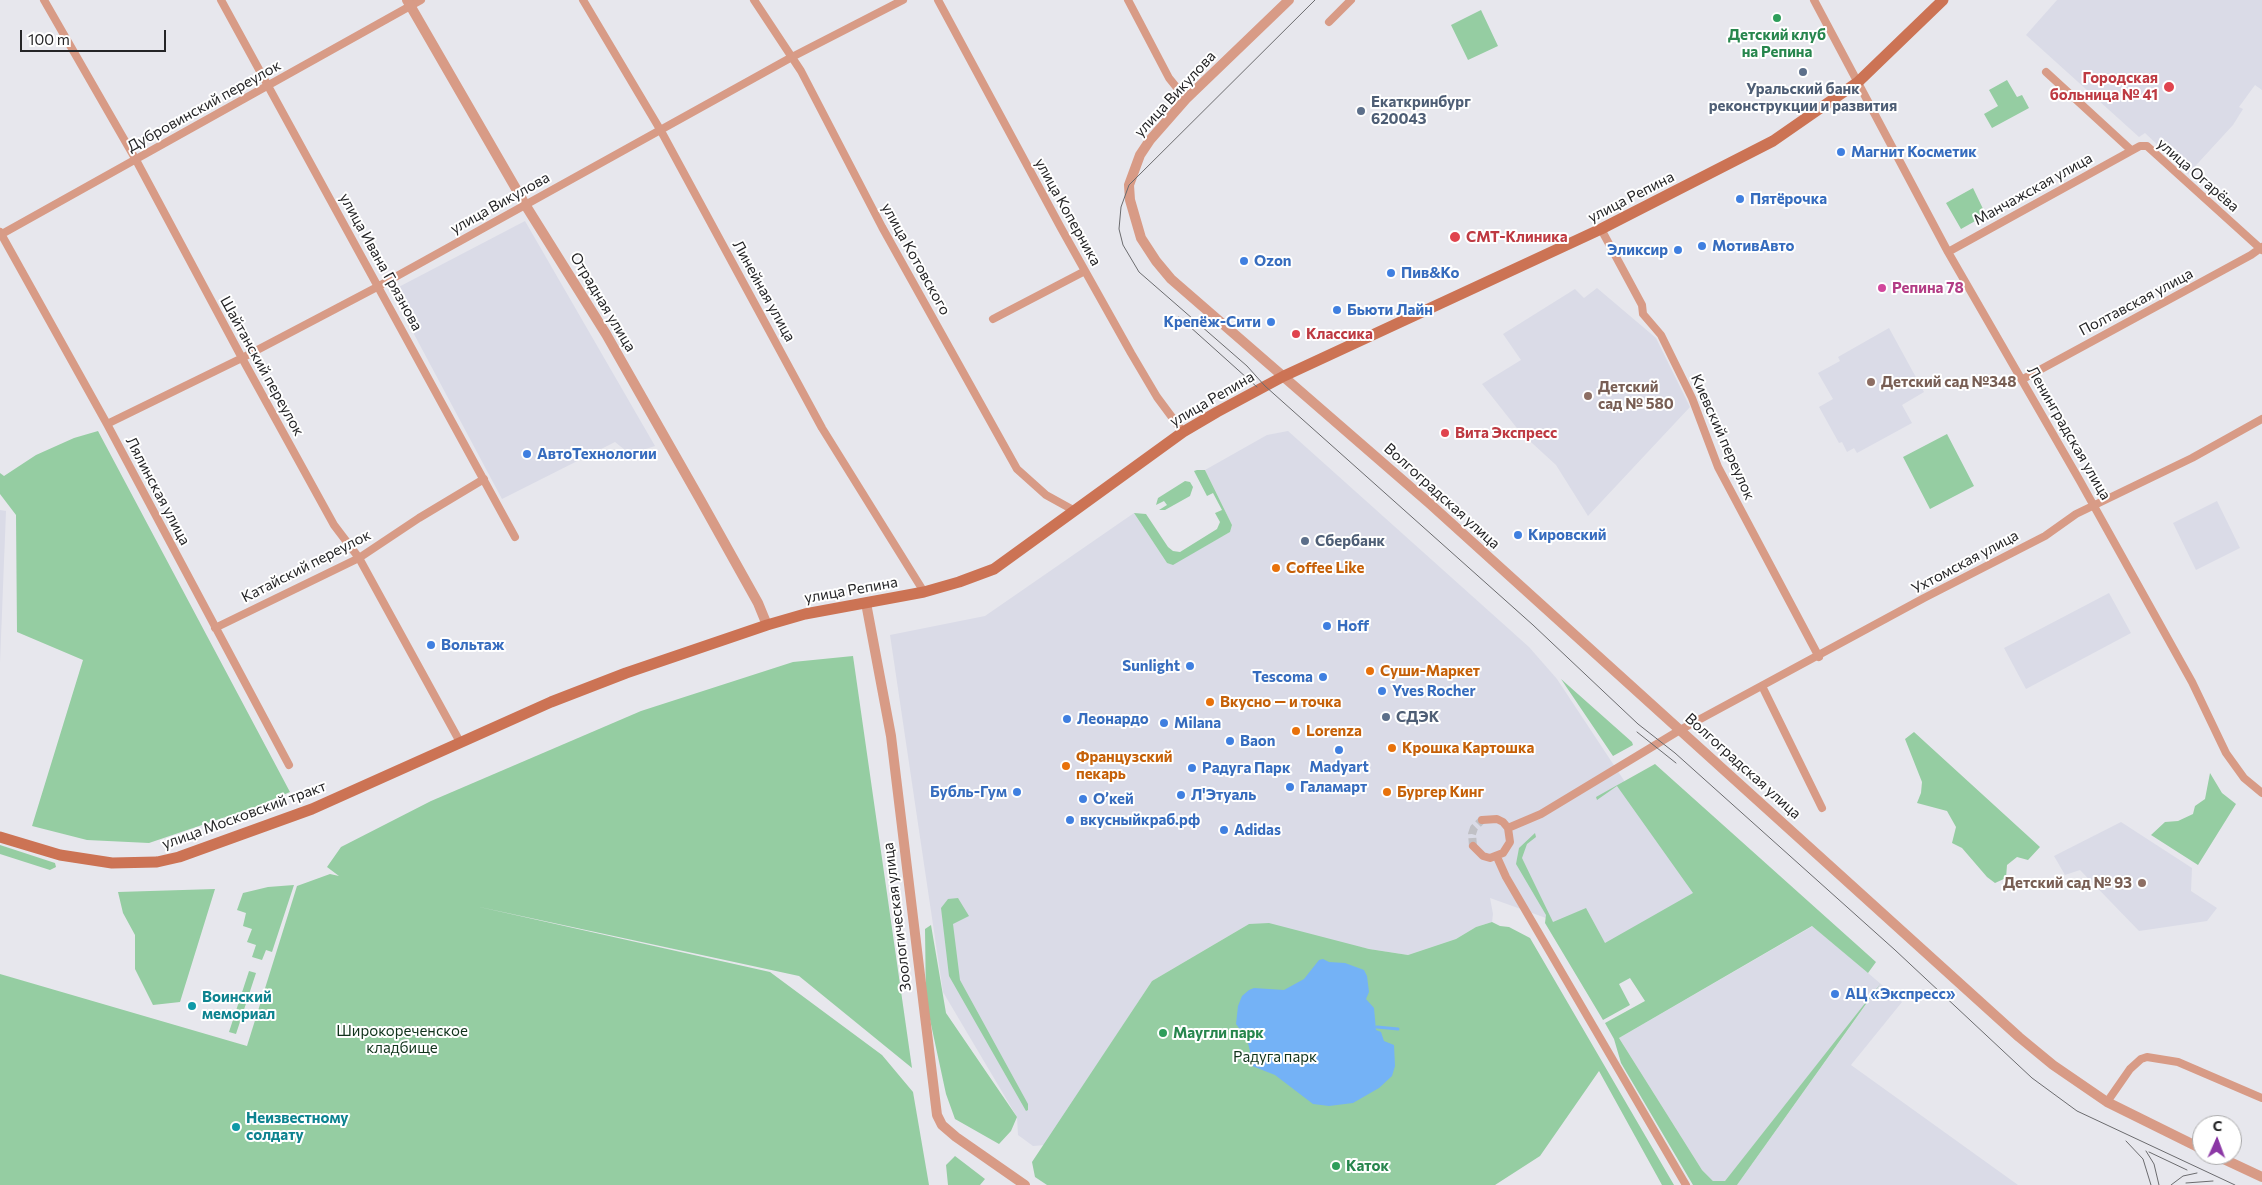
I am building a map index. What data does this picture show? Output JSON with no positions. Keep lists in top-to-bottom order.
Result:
{
  "streets": {
    "main road": ["улица Репина", "улица Московский тракт"],
    "street": [
      "улица Викулова",
      "Дубровинский переулок",
      "улица Огарёва",
      "Манчажская улица",
      "улица Коперника",
      "улица Котовского",
      "улица Ивана Грязнова",
      "Линейная улица",
      "Отрадная улица",
      "Полтавская улица",
      "Шайтанский переулок",
      "Ленинградская улица",
      "Киевский переулок",
      "Лялинская улица",
      "Волгоградская улица",
      "Ухтомская улица",
      "Катайский переулок",
      "Зоологическая улица"
    ]
  },
  "crossings": [
    ["улица Викулова", "улица Репина"],
    ["улица Викулова", "улица Котовского"],
    ["улица Викулова", "улица Ивана Грязнова"],
    ["улица Викулова", "Линейная улица"],
    ["улица Викулова", "Отрадная улица"],
    ["улица Викулова", "Шайтанский переулок"],
    ["улица Викулова", "Лялинская улица"],
    ["улица Викулова", "Волгоградская улица"],
    ["Дубровинский переулок", "улица Ивана Грязнова"],
    ["Дубровинский переулок", "Отрадная улица"],
    ["Дубровинский переулок", "Шайтанский переулок"],
    ["Дубровинский переулок", "Лялинская улица"],
    ["улица Огарёва", "Манчажская улица"],
    ["улица Огарёва", "Полтавская улица"],
    ["Манчажская улица", "Ленинградская улица"],
    ["улица Репина", "улица Коперника"],
    ["улица Репина", "улица Котовского"],
    ["улица Репина", "Линейная улица"],
    ["улица Репина", "Отрадная улица"],
    ["улица Репина", "Шайтанский переулок"],
    ["улица Репина", "Ленинградская улица"],
    ["улица Репина", "Киевский переулок"],
    ["улица Репина", "Волгоградская улица"],
    ["улица Репина", "улица Московский тракт"],
    ["улица Репина", "Зоологическая улица"],
    ["улица Ивана Грязнова", "Катайский переулок"],
    ["Полтавская улица", "Ленинградская улица"],
    ["Шайтанский переулок", "Катайский переулок"],
    ["Шайтанский переулок", "улица Московский тракт"],
    ["Ленинградская улица", "Ухтомская улица"],
    ["Киевский переулок", "Ухтомская улица"],
    ["Лялинская улица", "Катайский переулок"],
    ["Волгоградская улица", "Ухтомская улица"]
  ],
  "parks": ["Широкореченское кладбище", "Радуга парк"],
  "places": [
    "Детский клуб на Репина",
    "Уральский банк реконструкции и развития",
    "Городская больница № 41",
    "Екаткринбург 620043",
    "Магнит Косметик",
    "Пятёрочка",
    "СМТ-Клиника",
    "МотивАвто",
    "Эликсир",
    "Ozon",
    "Пив&Ко",
    "Репина 78",
    "Бьюти Лайн",
    "Крепёж-Сити",
    "Классика",
    "Детский сад №348",
    "Детский сад № 580",
    "Вита Экспресс",
    "АвтоТехнологии",
    "Кировский",
    "Сбербанк",
    "Coffee Like",
    "Hoff",
    "Вольтаж",
    "Sunlight",
    "Суши-Маркет",
    "Tescoma",
    "Yves Rocher",
    "Вкусно — и точка",
    "СДЭК",
    "Леонардо",
    "Milana",
    "Lorenza",
    "Baon",
    "Крошка Картошка",
    "Madyart",
    "Французский пекарь",
    "Радуга Парк",
    "Галамарт",
    "Бубль-Гум",
    "Бургер Кинг",
    "Л'Этуаль",
    "О’кей",
    "вкусныйкраб.рф",
    "Adidas",
    "Детский сад № 93",
    "АЦ «Экспресс»",
    "Воинский мемориал",
    "Маугли парк",
    "Неизвестному солдату",
    "Каток"
  ],
  "scale_bar": "100 m",
  "north": "top"
}
